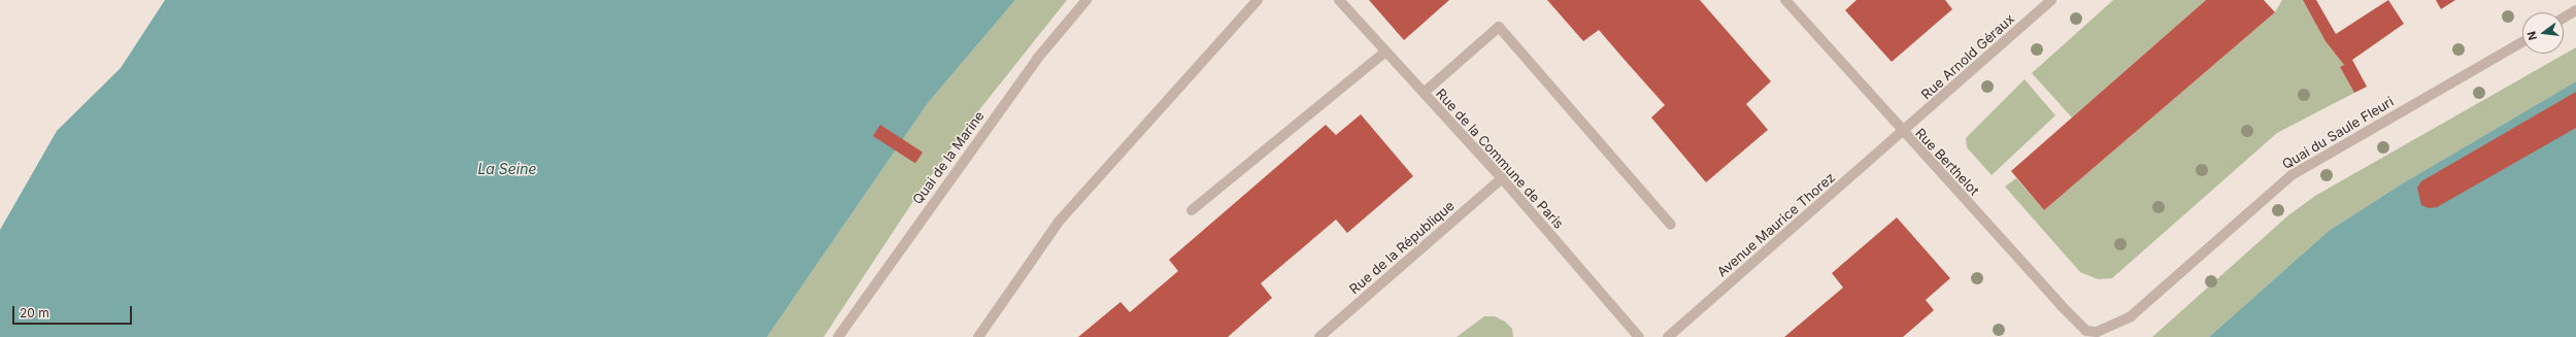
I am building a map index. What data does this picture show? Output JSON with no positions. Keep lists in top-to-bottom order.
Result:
{
  "streets": {
    "street": [
      "Rue Arnold Géraux",
      "Quai du Saule Fleuri",
      "Quai de la Marine",
      "Rue de la Commune de Paris",
      "Rue Berthelot",
      "Avenue Maurice Thorez",
      "Rue de la République"
    ]
  },
  "crossings": [
    ["Rue Arnold Géraux", "Rue Berthelot"],
    ["Rue Arnold Géraux", "Avenue Maurice Thorez"],
    ["Quai du Saule Fleuri", "Rue Berthelot"],
    ["Rue de la Commune de Paris", "Rue de la République"],
    ["Rue Berthelot", "Avenue Maurice Thorez"]
  ],
  "water": ["La Seine"],
  "scale_bar": "20 m",
  "north": "left"
}
